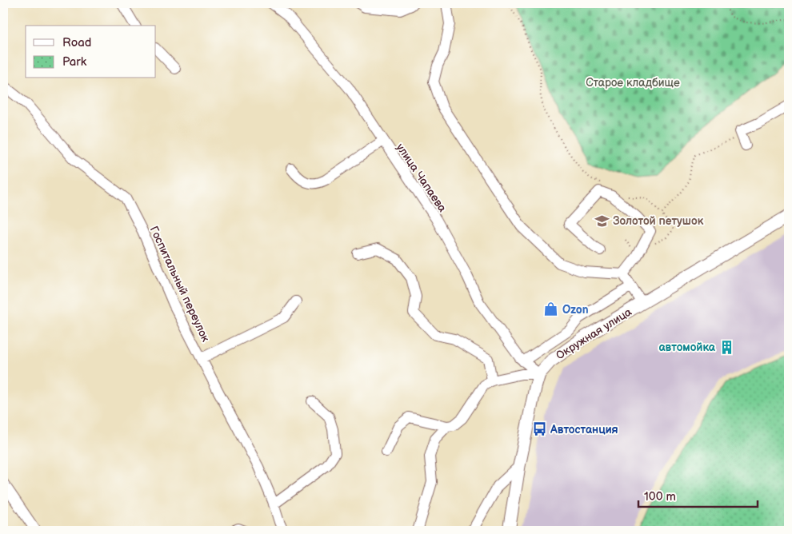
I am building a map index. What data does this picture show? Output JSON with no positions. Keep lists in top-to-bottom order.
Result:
{
  "streets": {
    "main road": ["Окружная улица"],
    "street": ["улица Чапаева", "Госпитальный переулок"]
  },
  "crossings": [
    ["улица Чапаева", "Окружная улица"]
  ],
  "parks": ["Старое кладбище"],
  "places": {
    "school or university": ["Золотой петушок"],
    "shop": ["Ozon"],
    "building": ["автомойка"],
    "bus stop": ["Автостанция"]
  },
  "legend": ["Road", "Park"],
  "scale_bar": "100 m"
}
